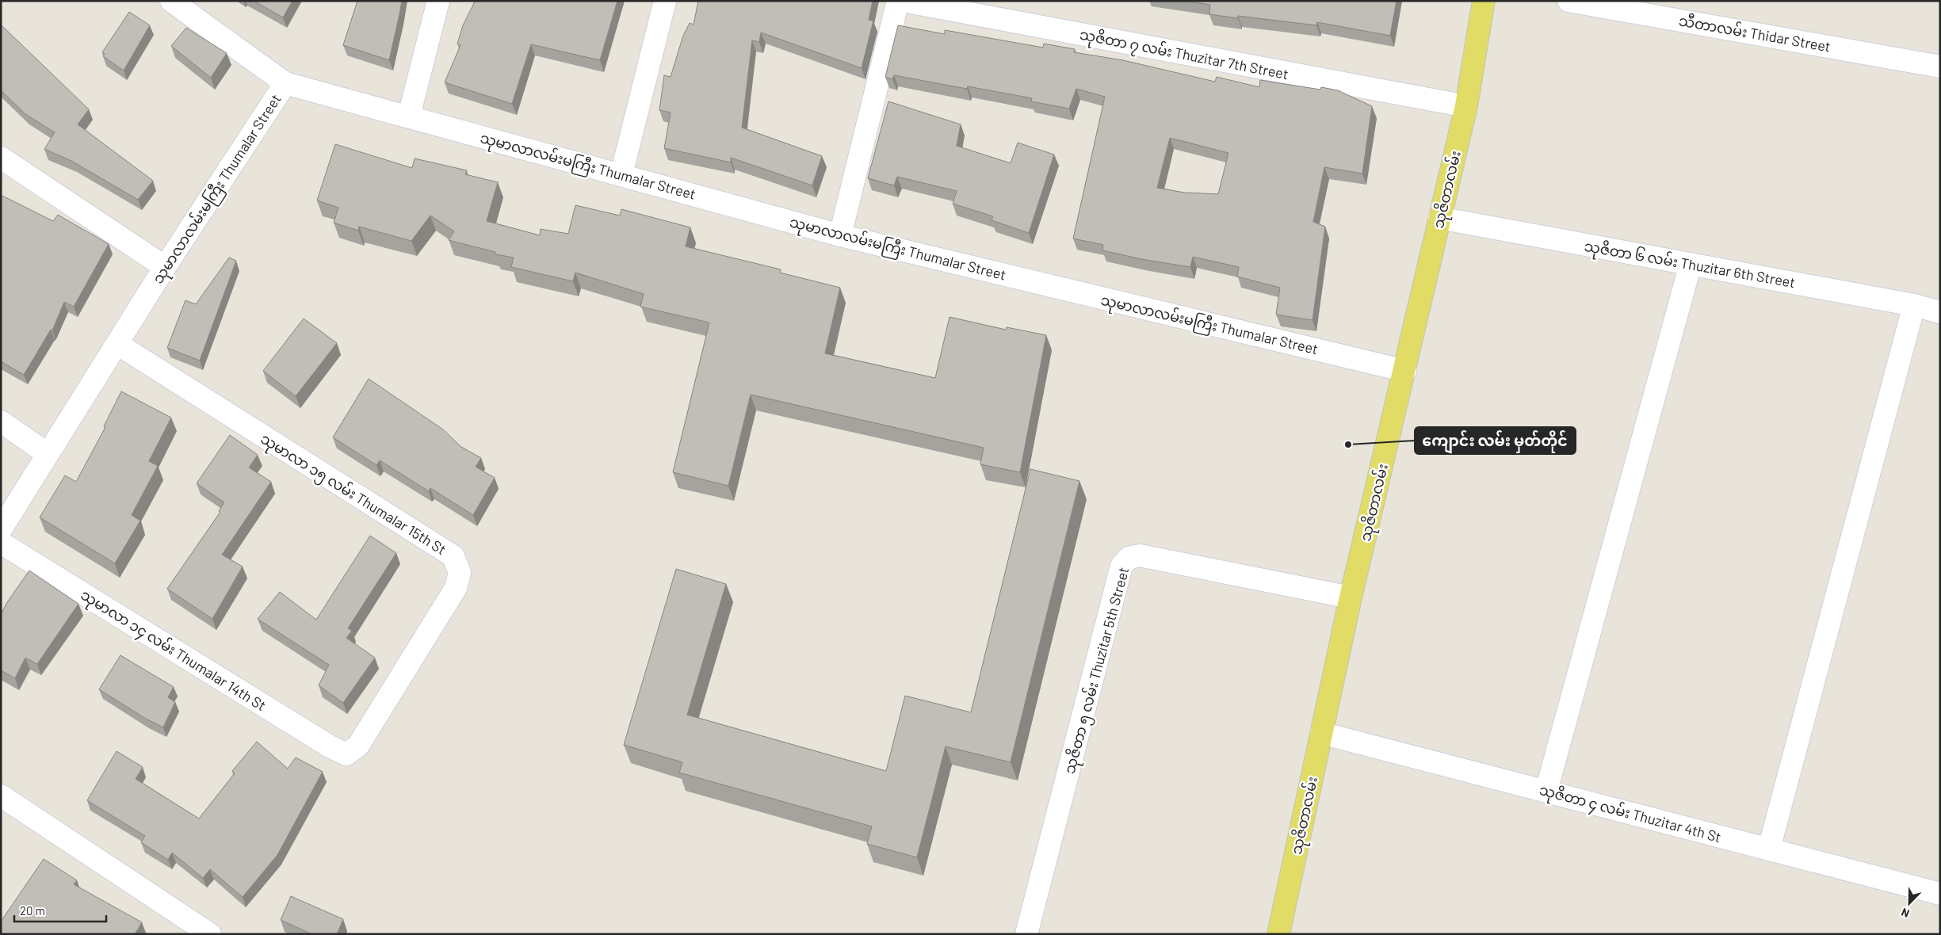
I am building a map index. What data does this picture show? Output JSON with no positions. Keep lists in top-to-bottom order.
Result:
{
  "streets": {
    "main road": ["သုဇိတာလမ်း"],
    "street": [
      "သီတာလမ်း Thidar Street",
      "သုဇိတာ ၇ လမ်း Thuzitar 7th Street",
      "သုမာလာလမ်းမကြီး Thumalar Street",
      "သုဇိတာ ၆ လမ်း Thuzitar 6th Street",
      "သုမာလာ ၁၅ လမ်း Thumalar 15th St",
      "သုမာလာ ၁၄ လမ်း Thumalar 14th St",
      "သုဇိတာ ၅ လမ်း Thuzitar 5th Street",
      "သုဇိတာ ၄ လမ်း Thuzitar 4th St"
    ]
  },
  "crossings": [
    ["သုဇိတာ ၇ လမ်း Thuzitar 7th Street", "သုဇိတာလမ်း"],
    ["သုမာလာလမ်းမကြီး Thumalar Street", "သုဇိတာလမ်း"],
    ["သုမာလာလမ်းမကြီး Thumalar Street", "သုမာလာ ၁၅ လမ်း Thumalar 15th St"],
    ["သုဇိတာလမ်း", "သုဇိတာ ၆ လမ်း Thuzitar 6th Street"],
    ["သုဇိတာလမ်း", "သုဇိတာ ၅ လမ်း Thuzitar 5th Street"],
    ["သုဇိတာလမ်း", "သုဇိတာ ၄ လမ်း Thuzitar 4th St"],
    ["သုမာလာ ၁၅ လမ်း Thumalar 15th St", "သုမာလာ ၁၄ လမ်း Thumalar 14th St"]
  ],
  "places": ["ကျောင်း လမ်း မှတ်တိုင်"],
  "scale_bar": "20 m",
  "north": "bottom left"
}
